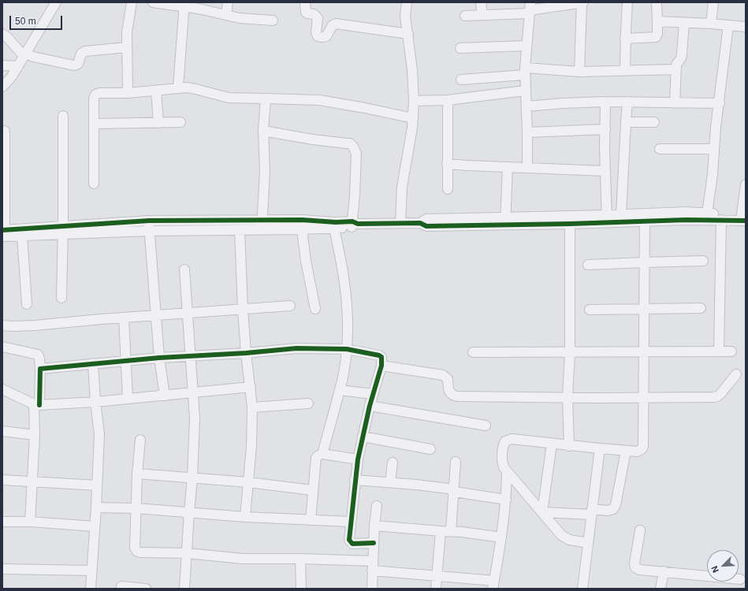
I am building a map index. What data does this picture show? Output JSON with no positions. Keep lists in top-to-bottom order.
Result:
{
  "scale_bar": "50 m",
  "north": "bottom left"
}
